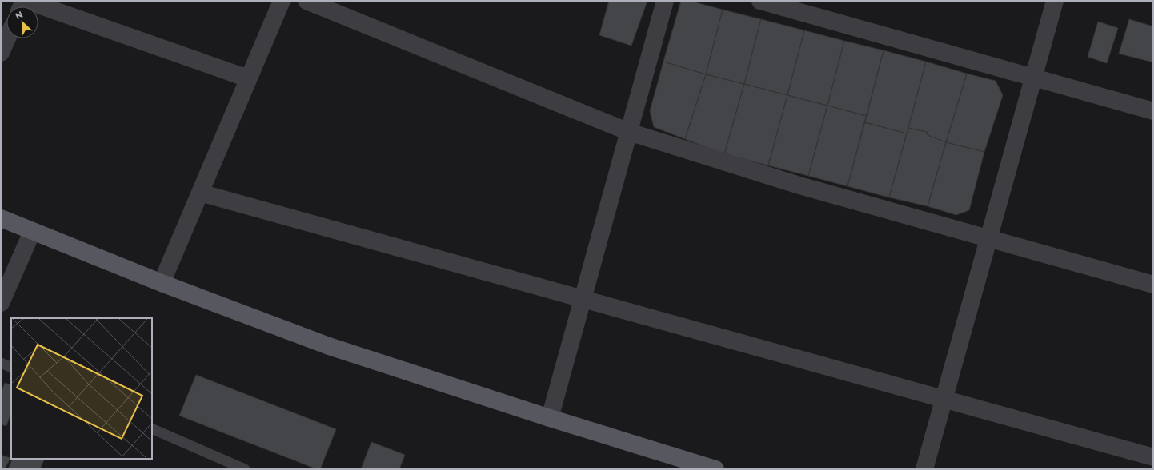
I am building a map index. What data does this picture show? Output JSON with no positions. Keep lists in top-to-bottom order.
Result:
{
  "north": "top left"
}
